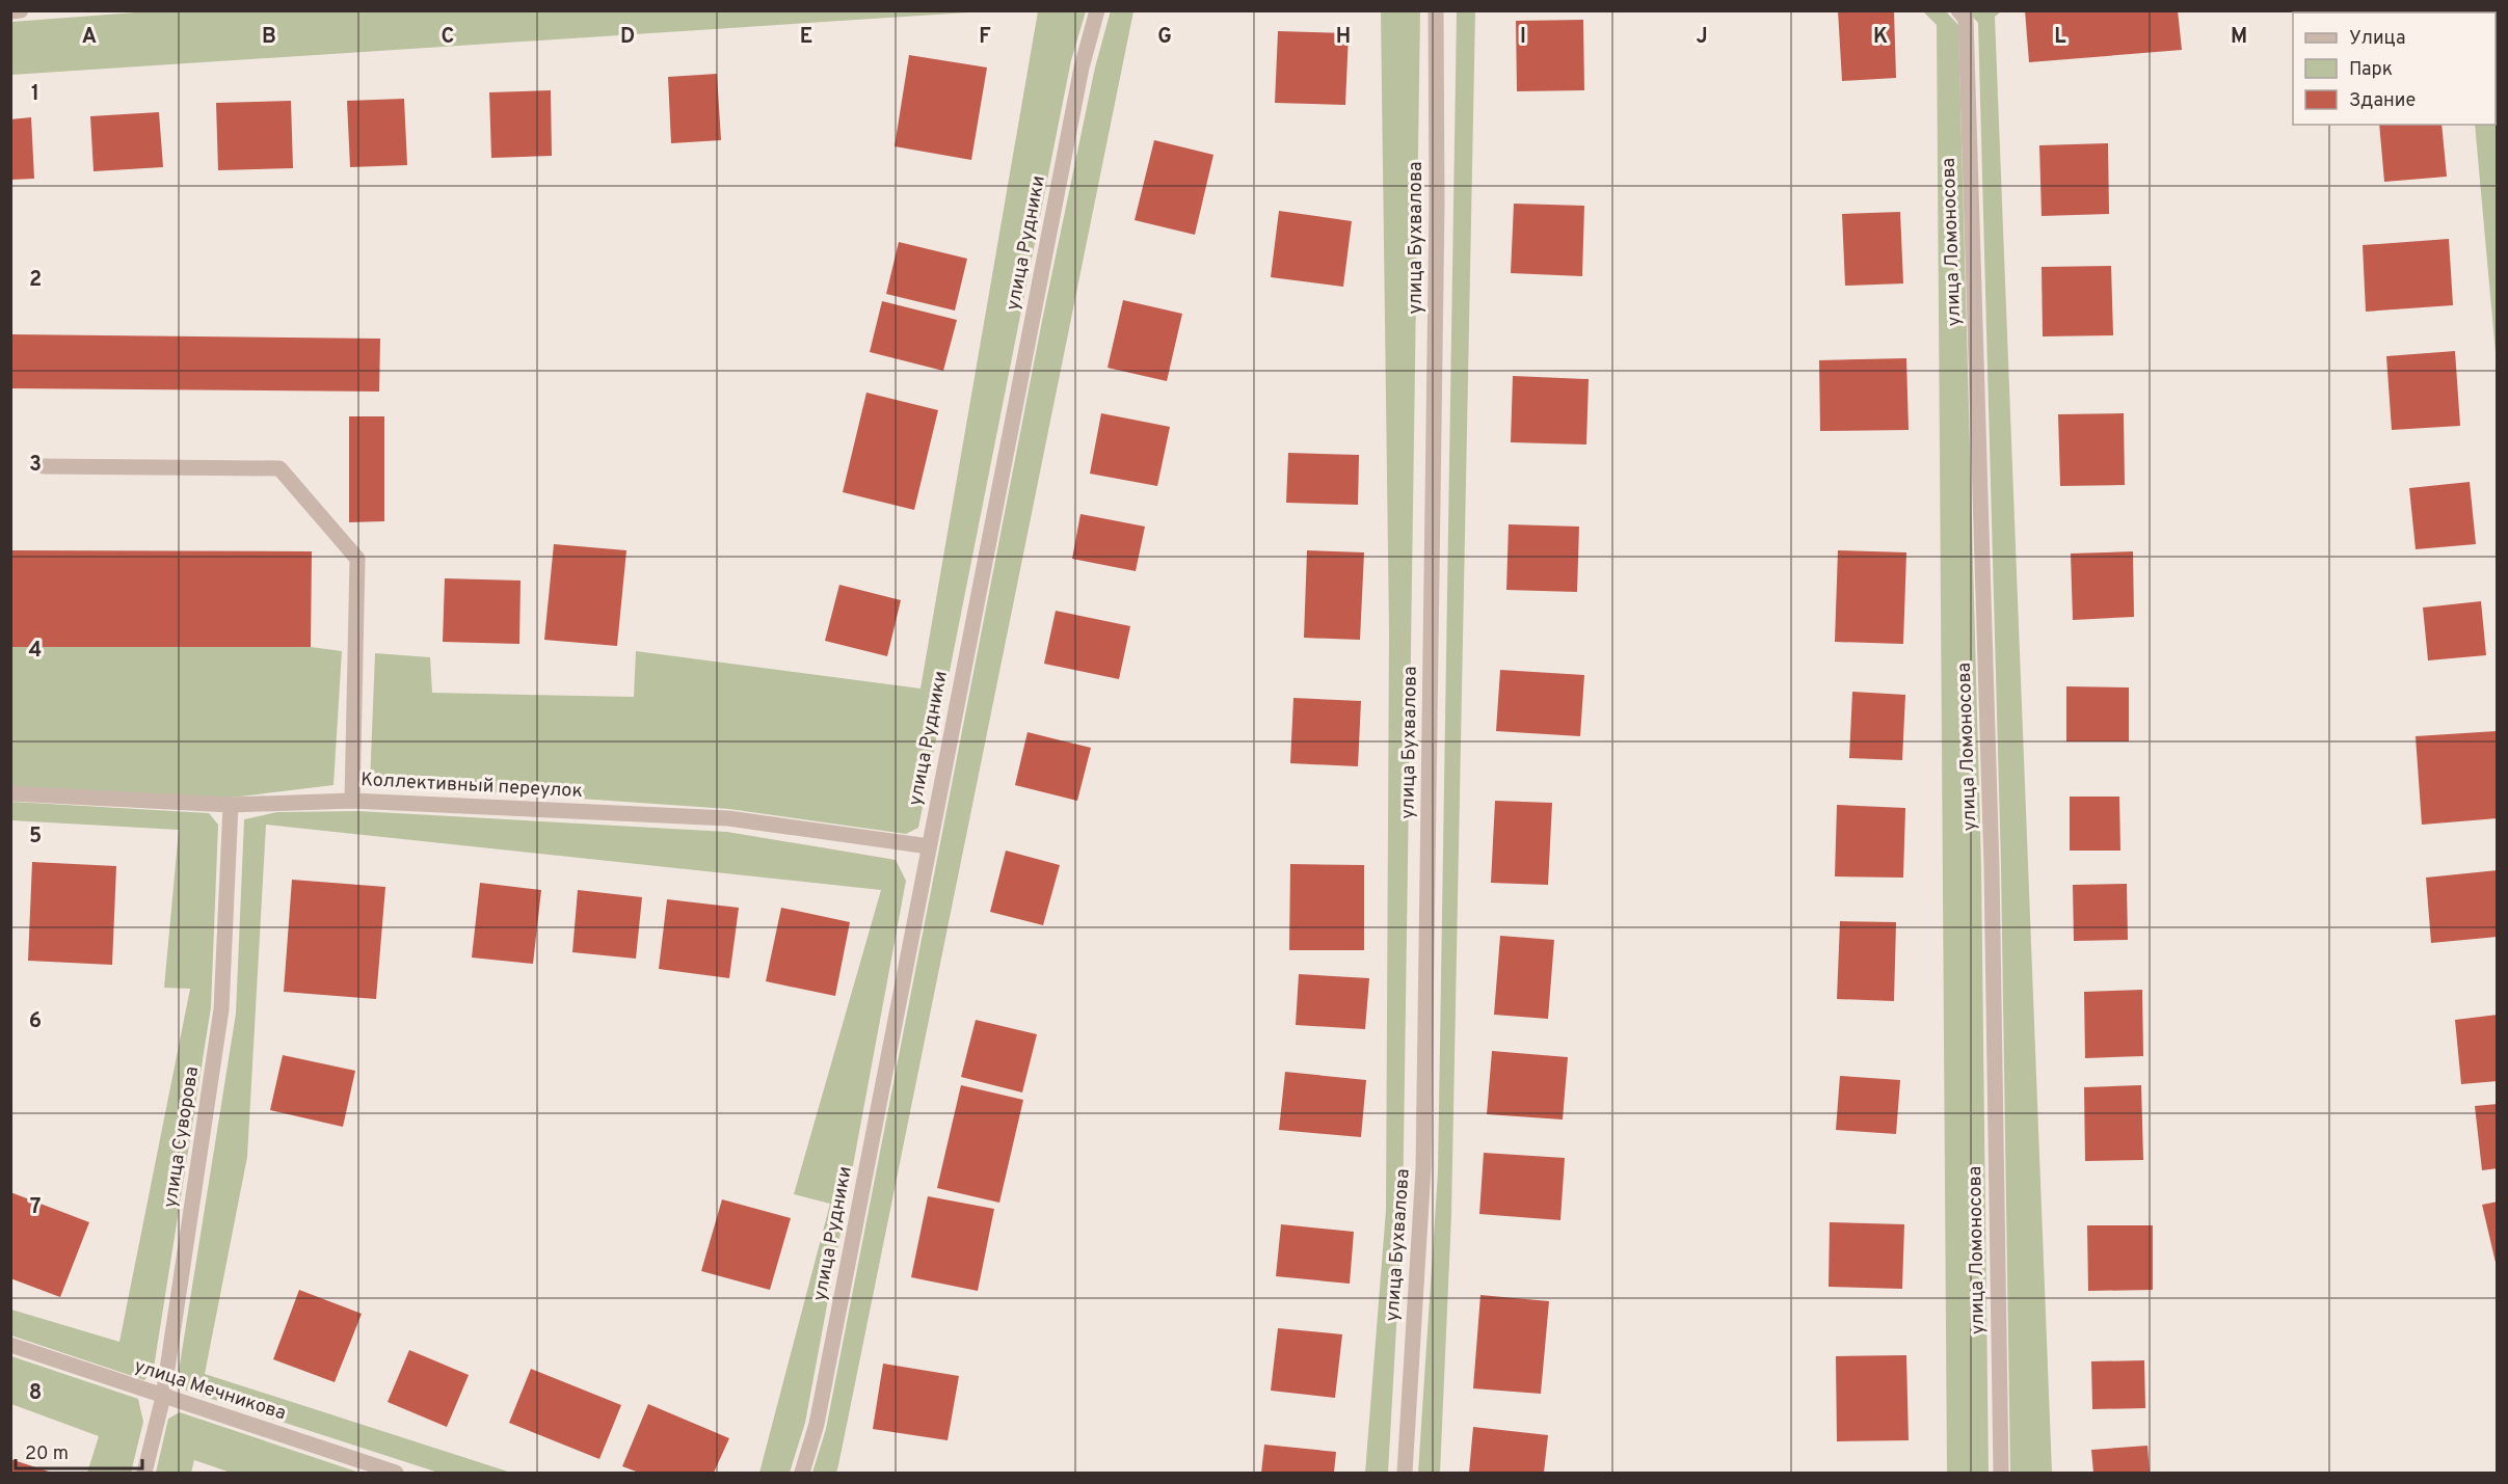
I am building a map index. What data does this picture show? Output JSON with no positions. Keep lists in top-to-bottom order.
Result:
{
  "streets": {
    "street": [
      "улица Бухвалова",
      "улица Ломоносова",
      "улица Рудники",
      "Коллективный переулок",
      "улица Суворова",
      "улица Мечникова"
    ]
  },
  "crossings": [
    ["улица Рудники", "Коллективный переулок"],
    ["Коллективный переулок", "улица Суворова"],
    ["улица Суворова", "улица Мечникова"]
  ],
  "legend": ["Улица", "Парк", "Здание"],
  "scale_bar": "20 m",
  "grid": {
    "columns": [
      "A",
      "B",
      "C",
      "D",
      "E",
      "F",
      "G",
      "H",
      "I",
      "J",
      "K",
      "L",
      "M"
    ],
    "rows": [
      "1",
      "2",
      "3",
      "4",
      "5",
      "6",
      "7",
      "8"
    ]
  }
}
